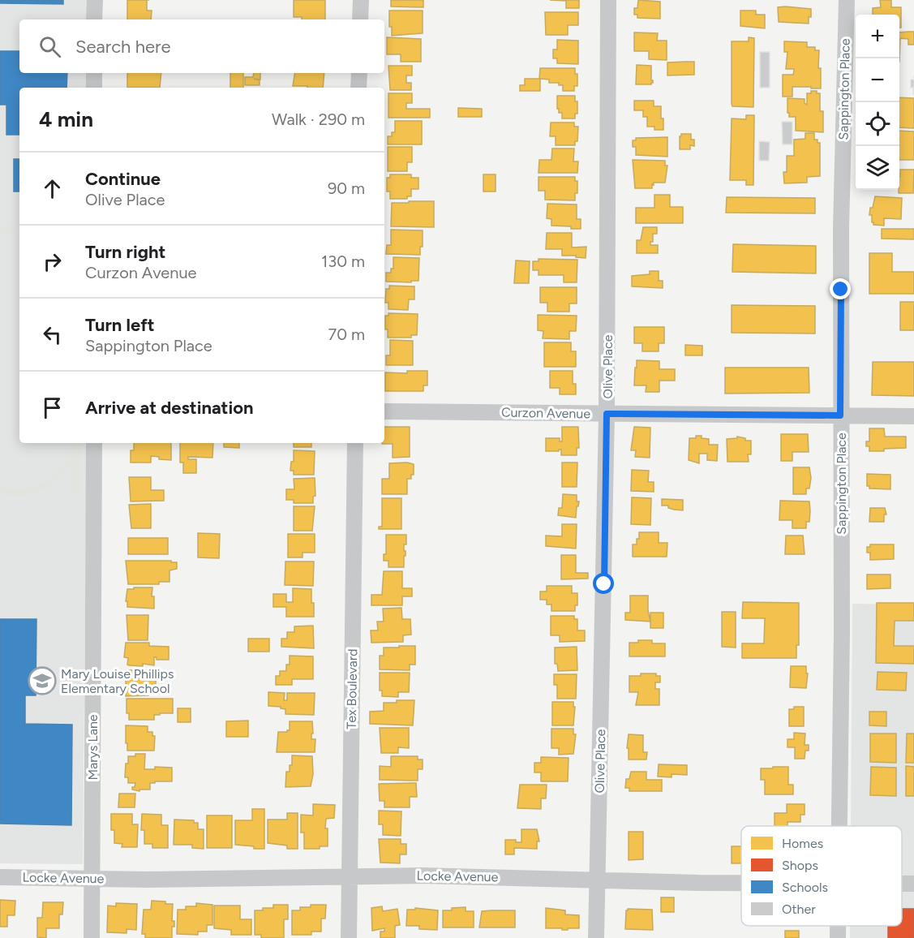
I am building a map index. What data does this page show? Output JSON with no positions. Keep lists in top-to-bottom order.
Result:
{
  "streets": {
    "street": [
      "Sappington Place",
      "Olive Place",
      "Curzon Avenue",
      "Tex Boulevard",
      "Marys Lane",
      "Locke Avenue"
    ]
  },
  "crossings": [
    ["Sappington Place", "Curzon Avenue"],
    ["Olive Place", "Curzon Avenue"],
    ["Olive Place", "Locke Avenue"],
    ["Tex Boulevard", "Locke Avenue"],
    ["Marys Lane", "Locke Avenue"]
  ],
  "places": {
    "school or university": ["Mary Louise Phillips Elementary School"]
  },
  "legend": [
    "Homes",
    "Shops",
    "Schools",
    "Other"
  ],
  "page": {
    "map_buttons": ["+", "−"],
    "search": "Search here",
    "heading": ["4 min", "Walk · 290 m"],
    "list": [
      ["Continue", "Olive Place", "90 m"],
      ["Turn right", "Curzon Avenue", "130 m"],
      ["Turn left", "Sappington Place", "70 m"],
      "Arrive at destination"
    ]
  }
}
